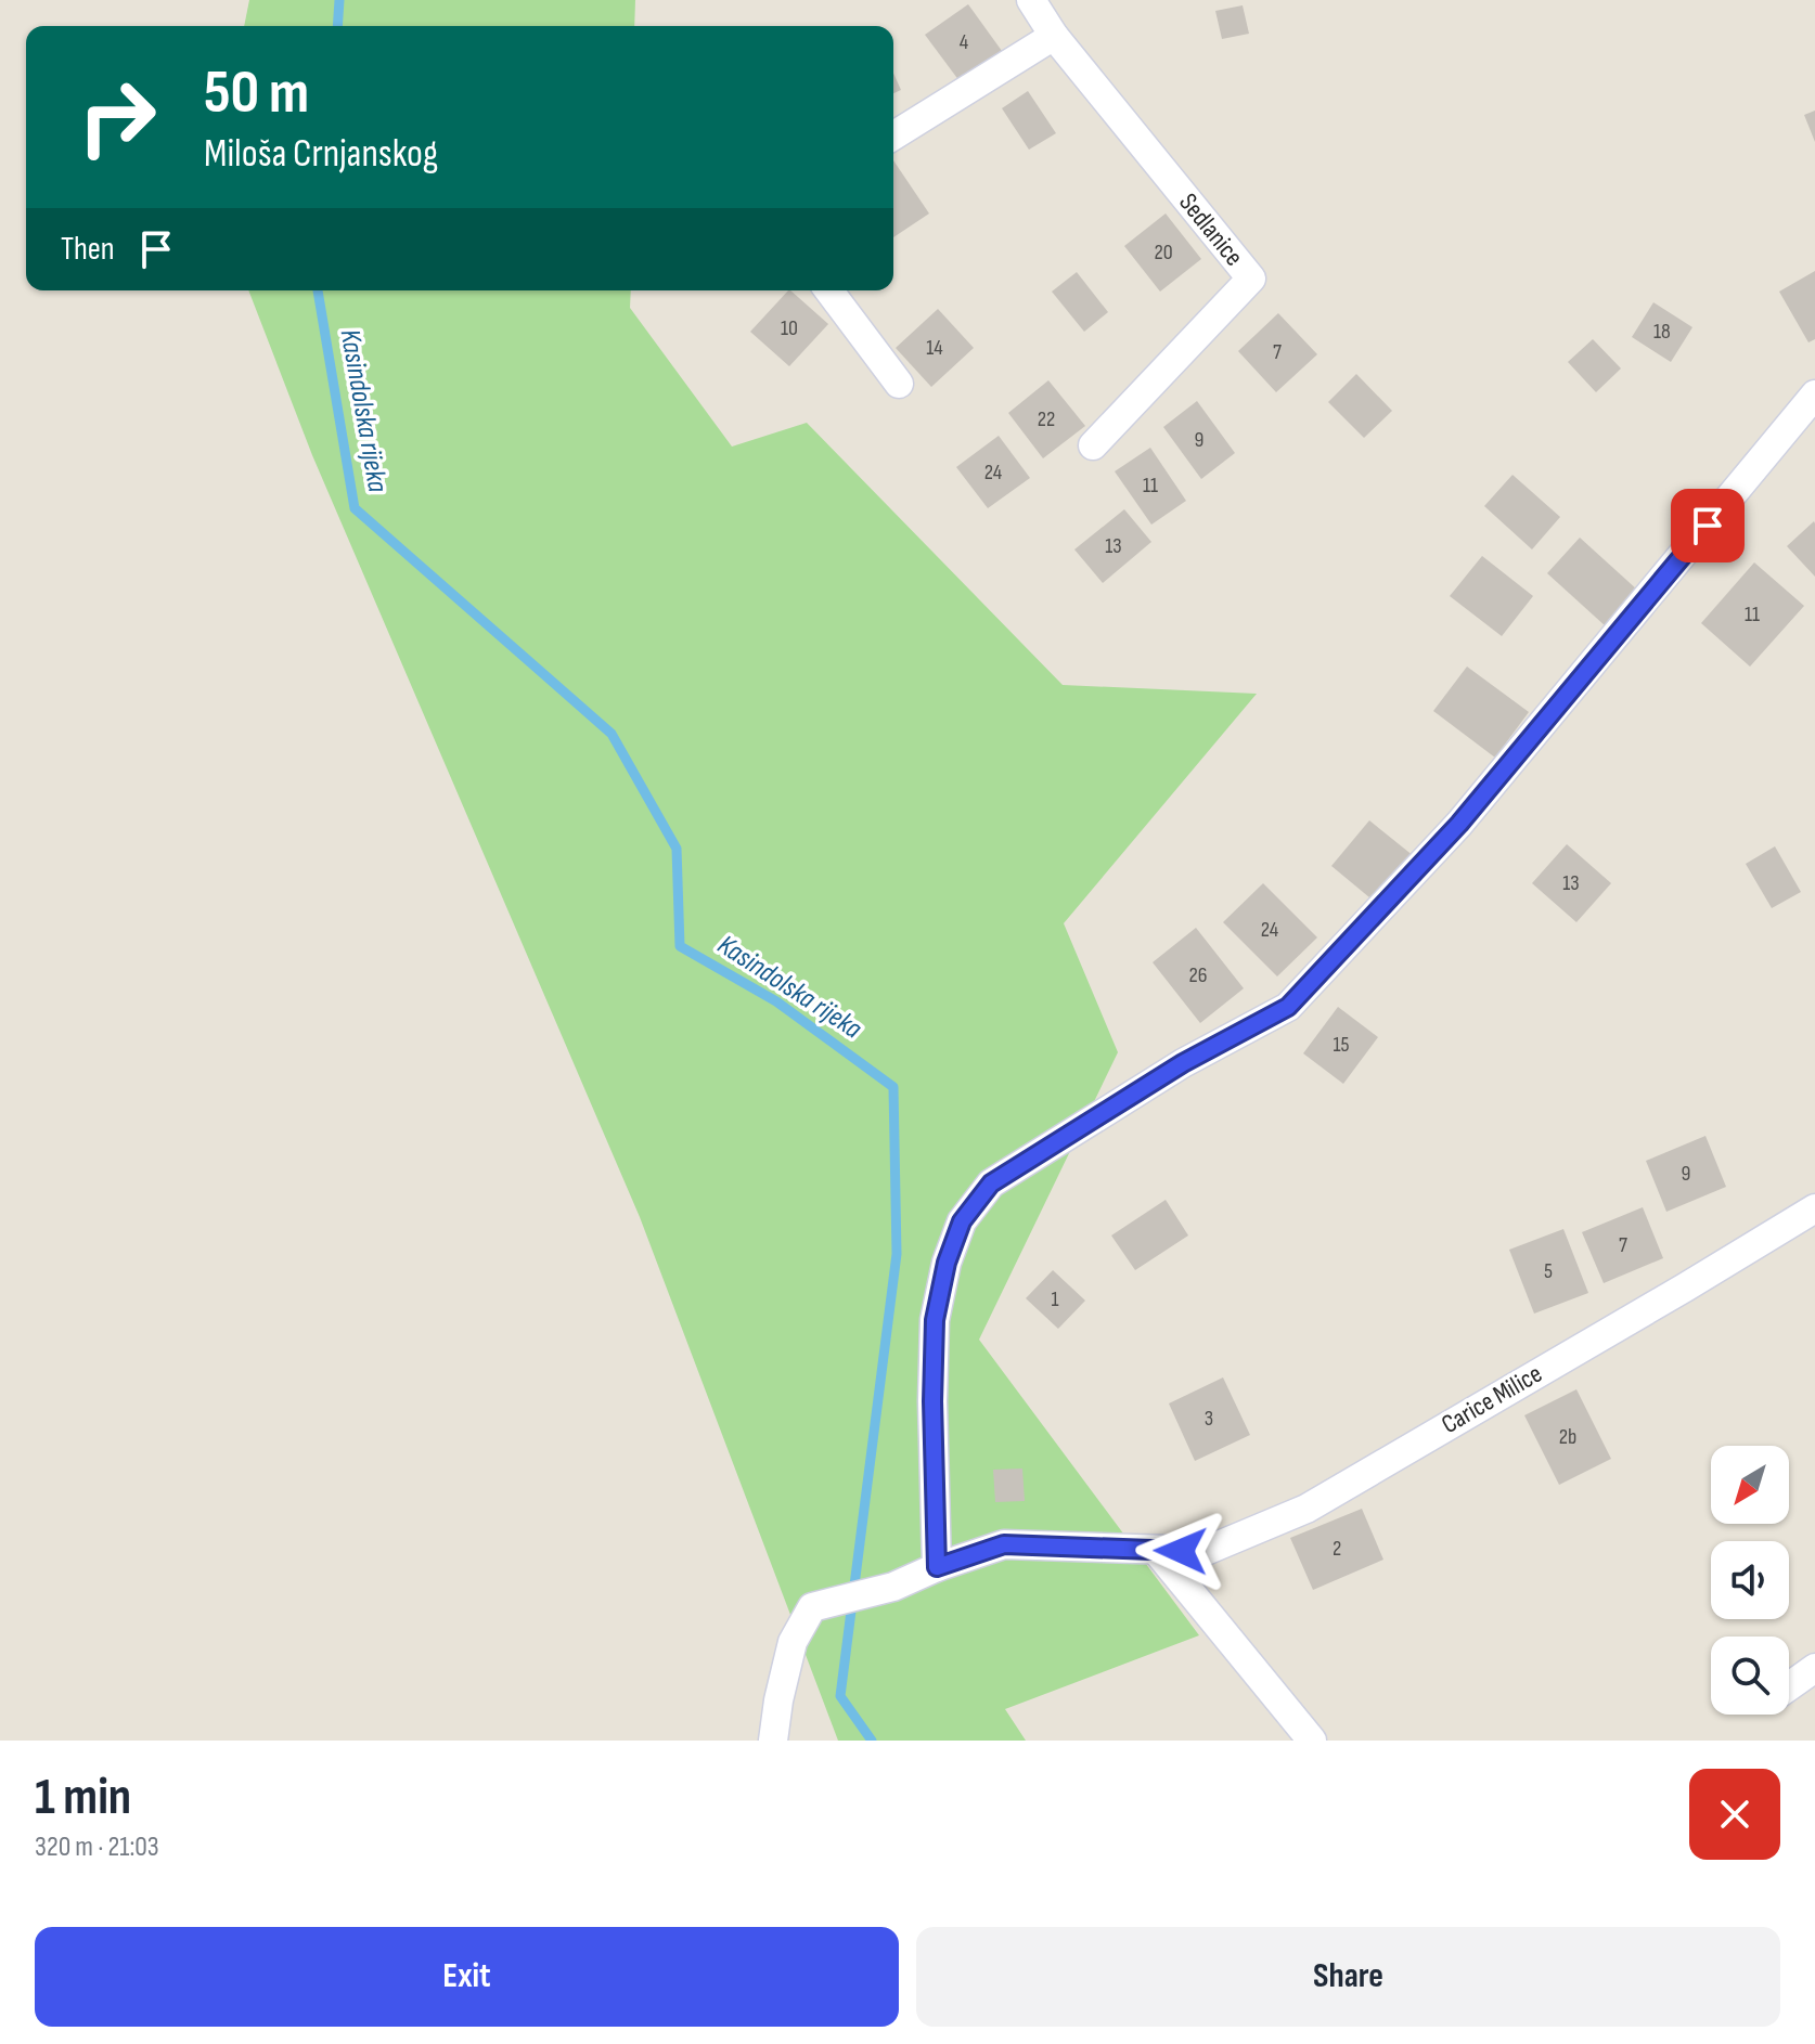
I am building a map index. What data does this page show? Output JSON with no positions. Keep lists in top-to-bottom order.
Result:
{
  "streets": {
    "street": ["Sedlanice", "Carice Milice"]
  },
  "water": ["Kasindolska rijeka"],
  "house_numbers": [
    "4",
    "20",
    "10",
    "18",
    "14",
    "7",
    "22",
    "9",
    "24",
    "11",
    "13",
    "11",
    "13",
    "24",
    "26",
    "15",
    "9",
    "7",
    "5",
    "1",
    "3",
    "2b",
    "2"
  ],
  "north": "bottom left",
  "page": {
    "turn": ["50 m", "Miloša Crnjanskog"],
    "then": "Then",
    "heading": ["1 min", "320 m · 21:03"],
    "buttons": ["Exit", "Share"]
  }
}
